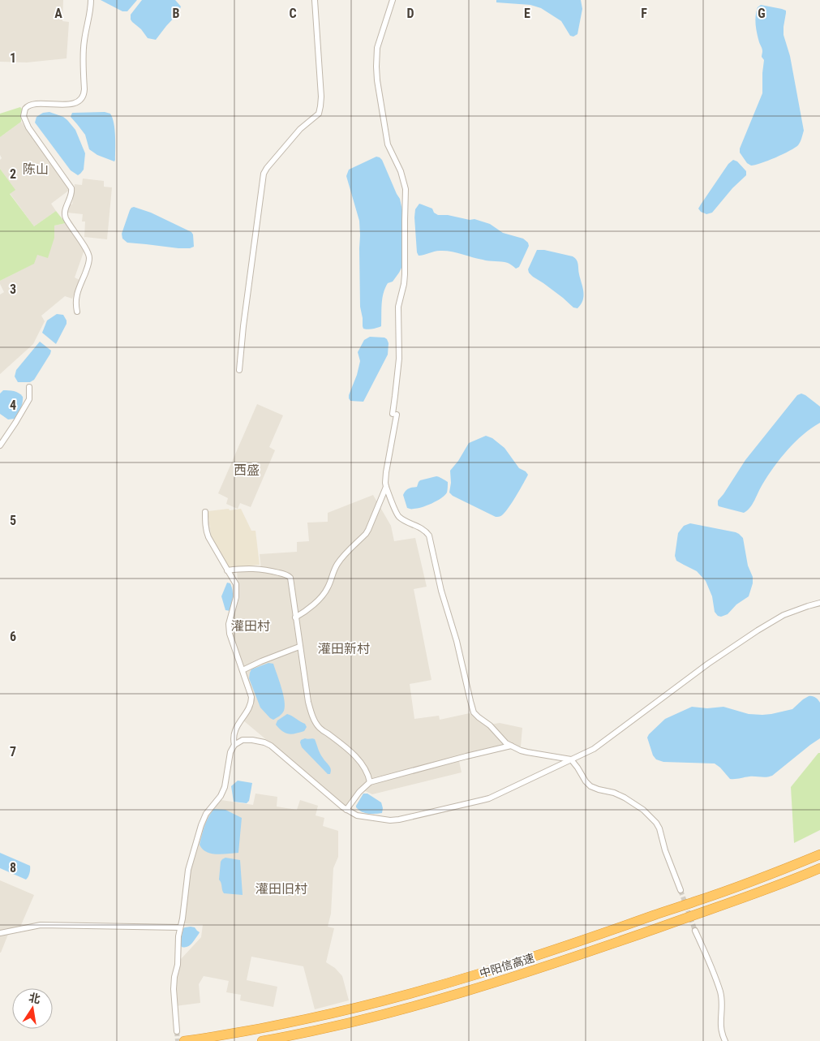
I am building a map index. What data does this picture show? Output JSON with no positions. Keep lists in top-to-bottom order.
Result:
{
  "streets": {
    "highway": ["中阳信高速"]
  },
  "districts": [
    "陈山",
    "西盛",
    "灌田村",
    "灌田新村",
    "灌田旧村"
  ],
  "north": "top",
  "grid": {
    "columns": [
      "A",
      "B",
      "C",
      "D",
      "E",
      "F",
      "G"
    ],
    "rows": [
      "1",
      "2",
      "3",
      "4",
      "5",
      "6",
      "7",
      "8"
    ]
  }
}
